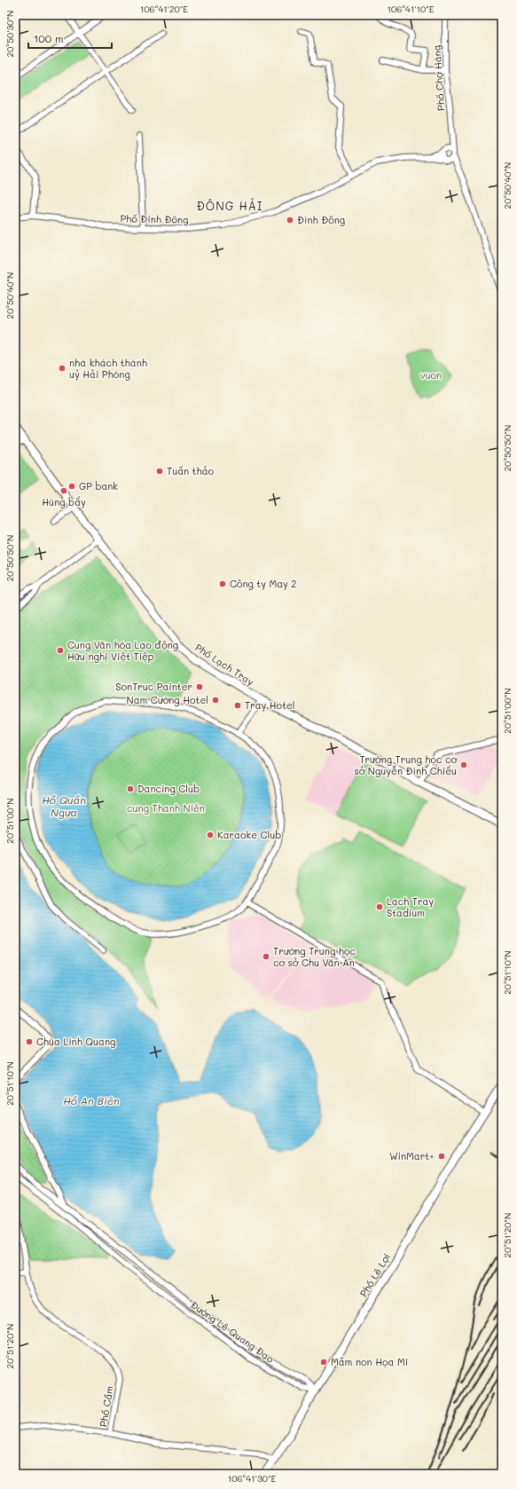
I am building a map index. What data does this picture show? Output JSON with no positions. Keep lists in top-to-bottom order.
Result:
{
  "streets": {
    "main road": ["Phố Lạch Tray", "Phố Lê Lợi"],
    "street": [
      "Phố Chợ Hàng",
      "Phố Đình Đông",
      "Đường Lê Quang Đạo",
      "Phố Cấm"
    ]
  },
  "crossings": [
    ["Phố Lê Lợi", "Đường Lê Quang Đạo"],
    ["Phố Lê Lợi", "Phố Cấm"]
  ],
  "districts": ["ĐÔNG HẢI"],
  "water": ["Hồ Quần Ngựa", "Hồ An Biên"],
  "parks": ["vuon", "cung Thanh Niên"],
  "places": [
    "Đình Đông",
    "nhà khách thành uỷ Hải Phòng",
    "Tuấn thảo",
    "GP bank",
    "Hùng bẩy",
    "Công ty May 2",
    "Cung Văn hóa Lao động Hữu nghị Việt Tiệp",
    "SonTruc Painter",
    "Nam Cường Hotel",
    "Tray Hotel",
    "Trường Trung học cơ sở Nguyễn Đình Chiểu",
    "Dancing Club",
    "Karaoke Club",
    "Lạch Tray Stadium",
    "Trường Trung học cơ sở Chu Văn An",
    "Chùa Linh Quang",
    "WinMart+",
    "Mầm non Họa Mi"
  ],
  "scale_bar": "100 m",
  "coordinates": [
    "106°41'20\"E",
    "106°41'10\"E",
    "20°50'30\"N",
    "20°50'40\"N",
    "20°50'50\"N",
    "20°51'00\"N",
    "20°51'10\"N",
    "20°51'20\"N",
    "106°41'30\"E"
  ]
}
